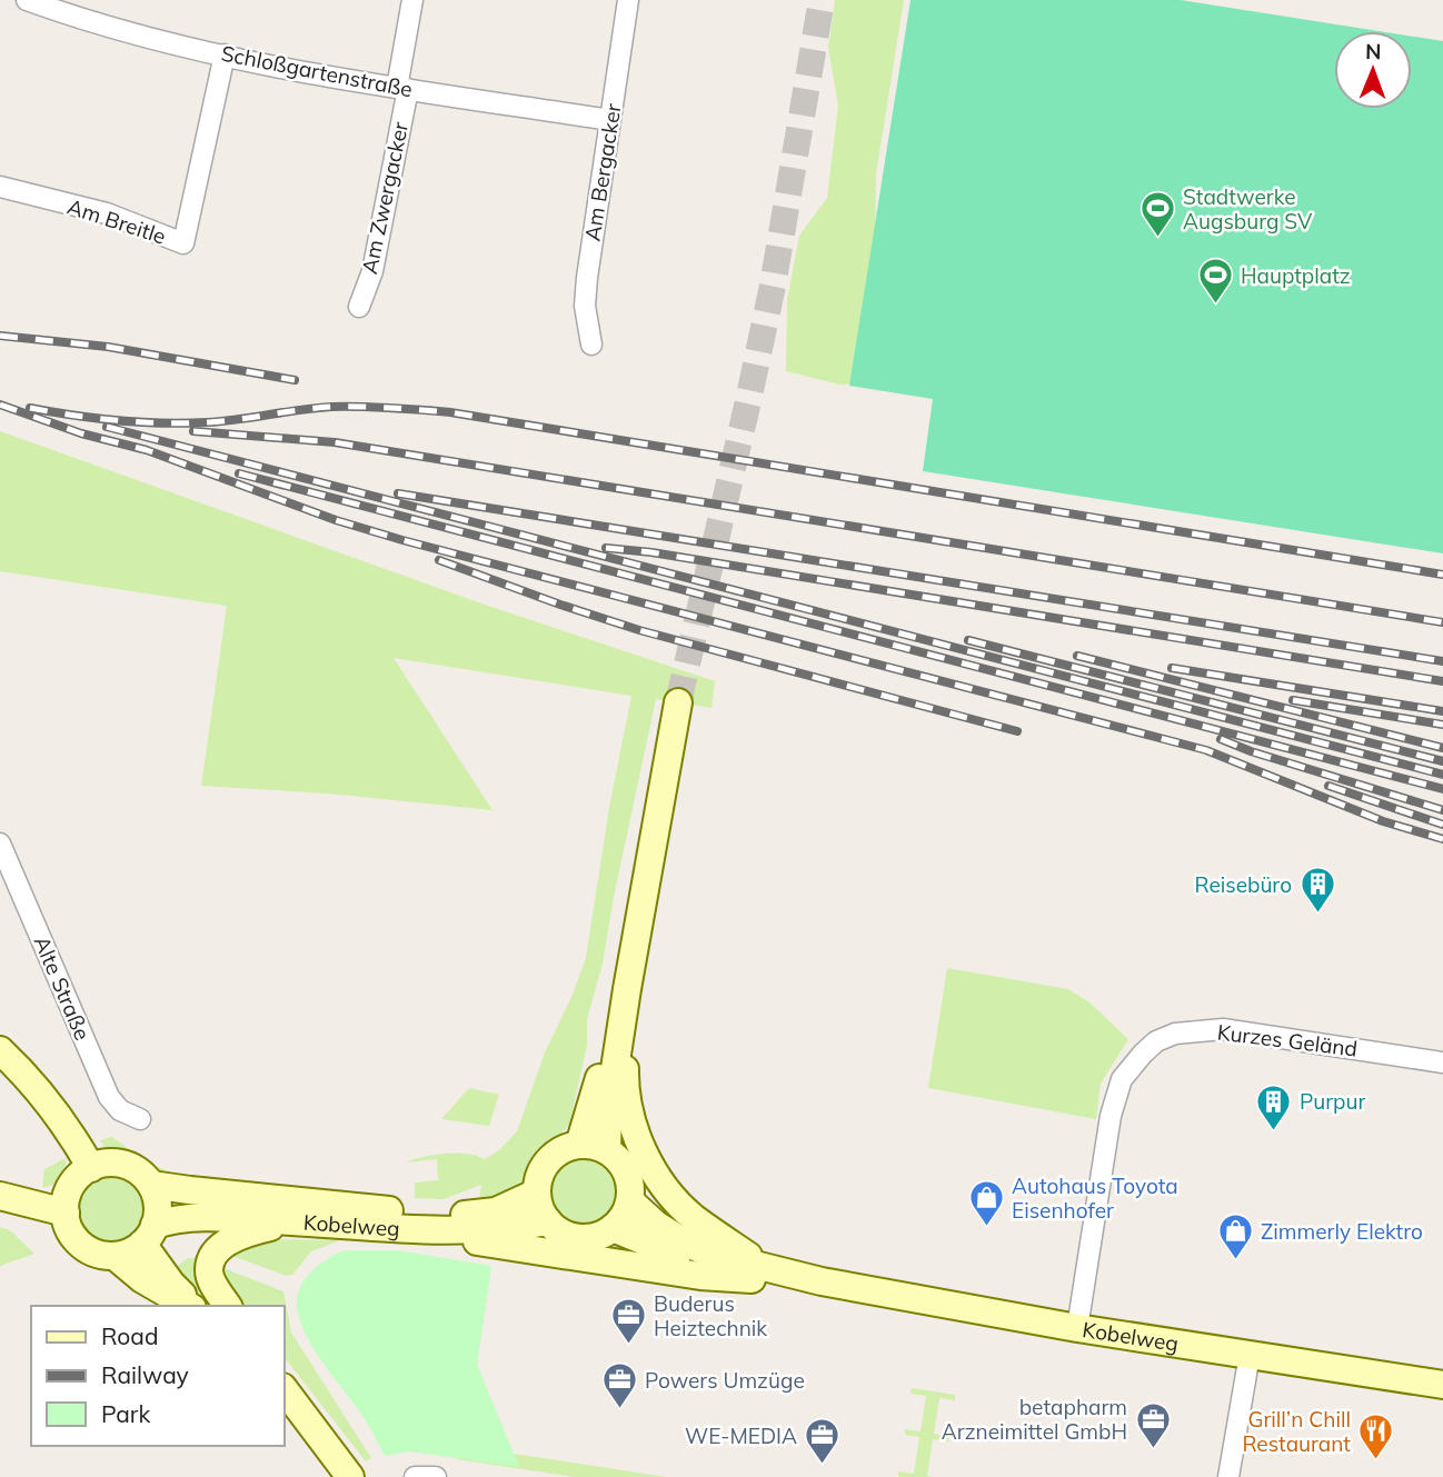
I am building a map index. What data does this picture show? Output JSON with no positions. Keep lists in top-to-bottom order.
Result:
{
  "streets": {
    "main road": ["Kobelweg"],
    "street": [
      "Schloßgartenstraße",
      "Am Bergacker",
      "Am Zwergacker",
      "Am Breitle",
      "Alte Straße",
      "Kurzes Geländ"
    ]
  },
  "crossings": [
    ["Schloßgartenstraße", "Am Bergacker"],
    ["Schloßgartenstraße", "Am Zwergacker"],
    ["Schloßgartenstraße", "Am Breitle"],
    ["Kurzes Geländ", "Kobelweg"]
  ],
  "places": {
    "sports": ["Stadtwerke Augsburg SV", "Hauptplatz"],
    "building": ["Reisebüro", "Purpur"],
    "shop": ["Autohaus Toyota Eisenhofer", "Zimmerly Elektro"],
    "office": [
      "Buderus Heiztechnik",
      "Powers Umzüge",
      "betapharm Arzneimittel GmbH",
      "WE-MEDIA"
    ],
    "restaurant": ["Grill’n Chill Restaurant"]
  },
  "legend": ["Road", "Railway", "Park"],
  "north": "top"
}
